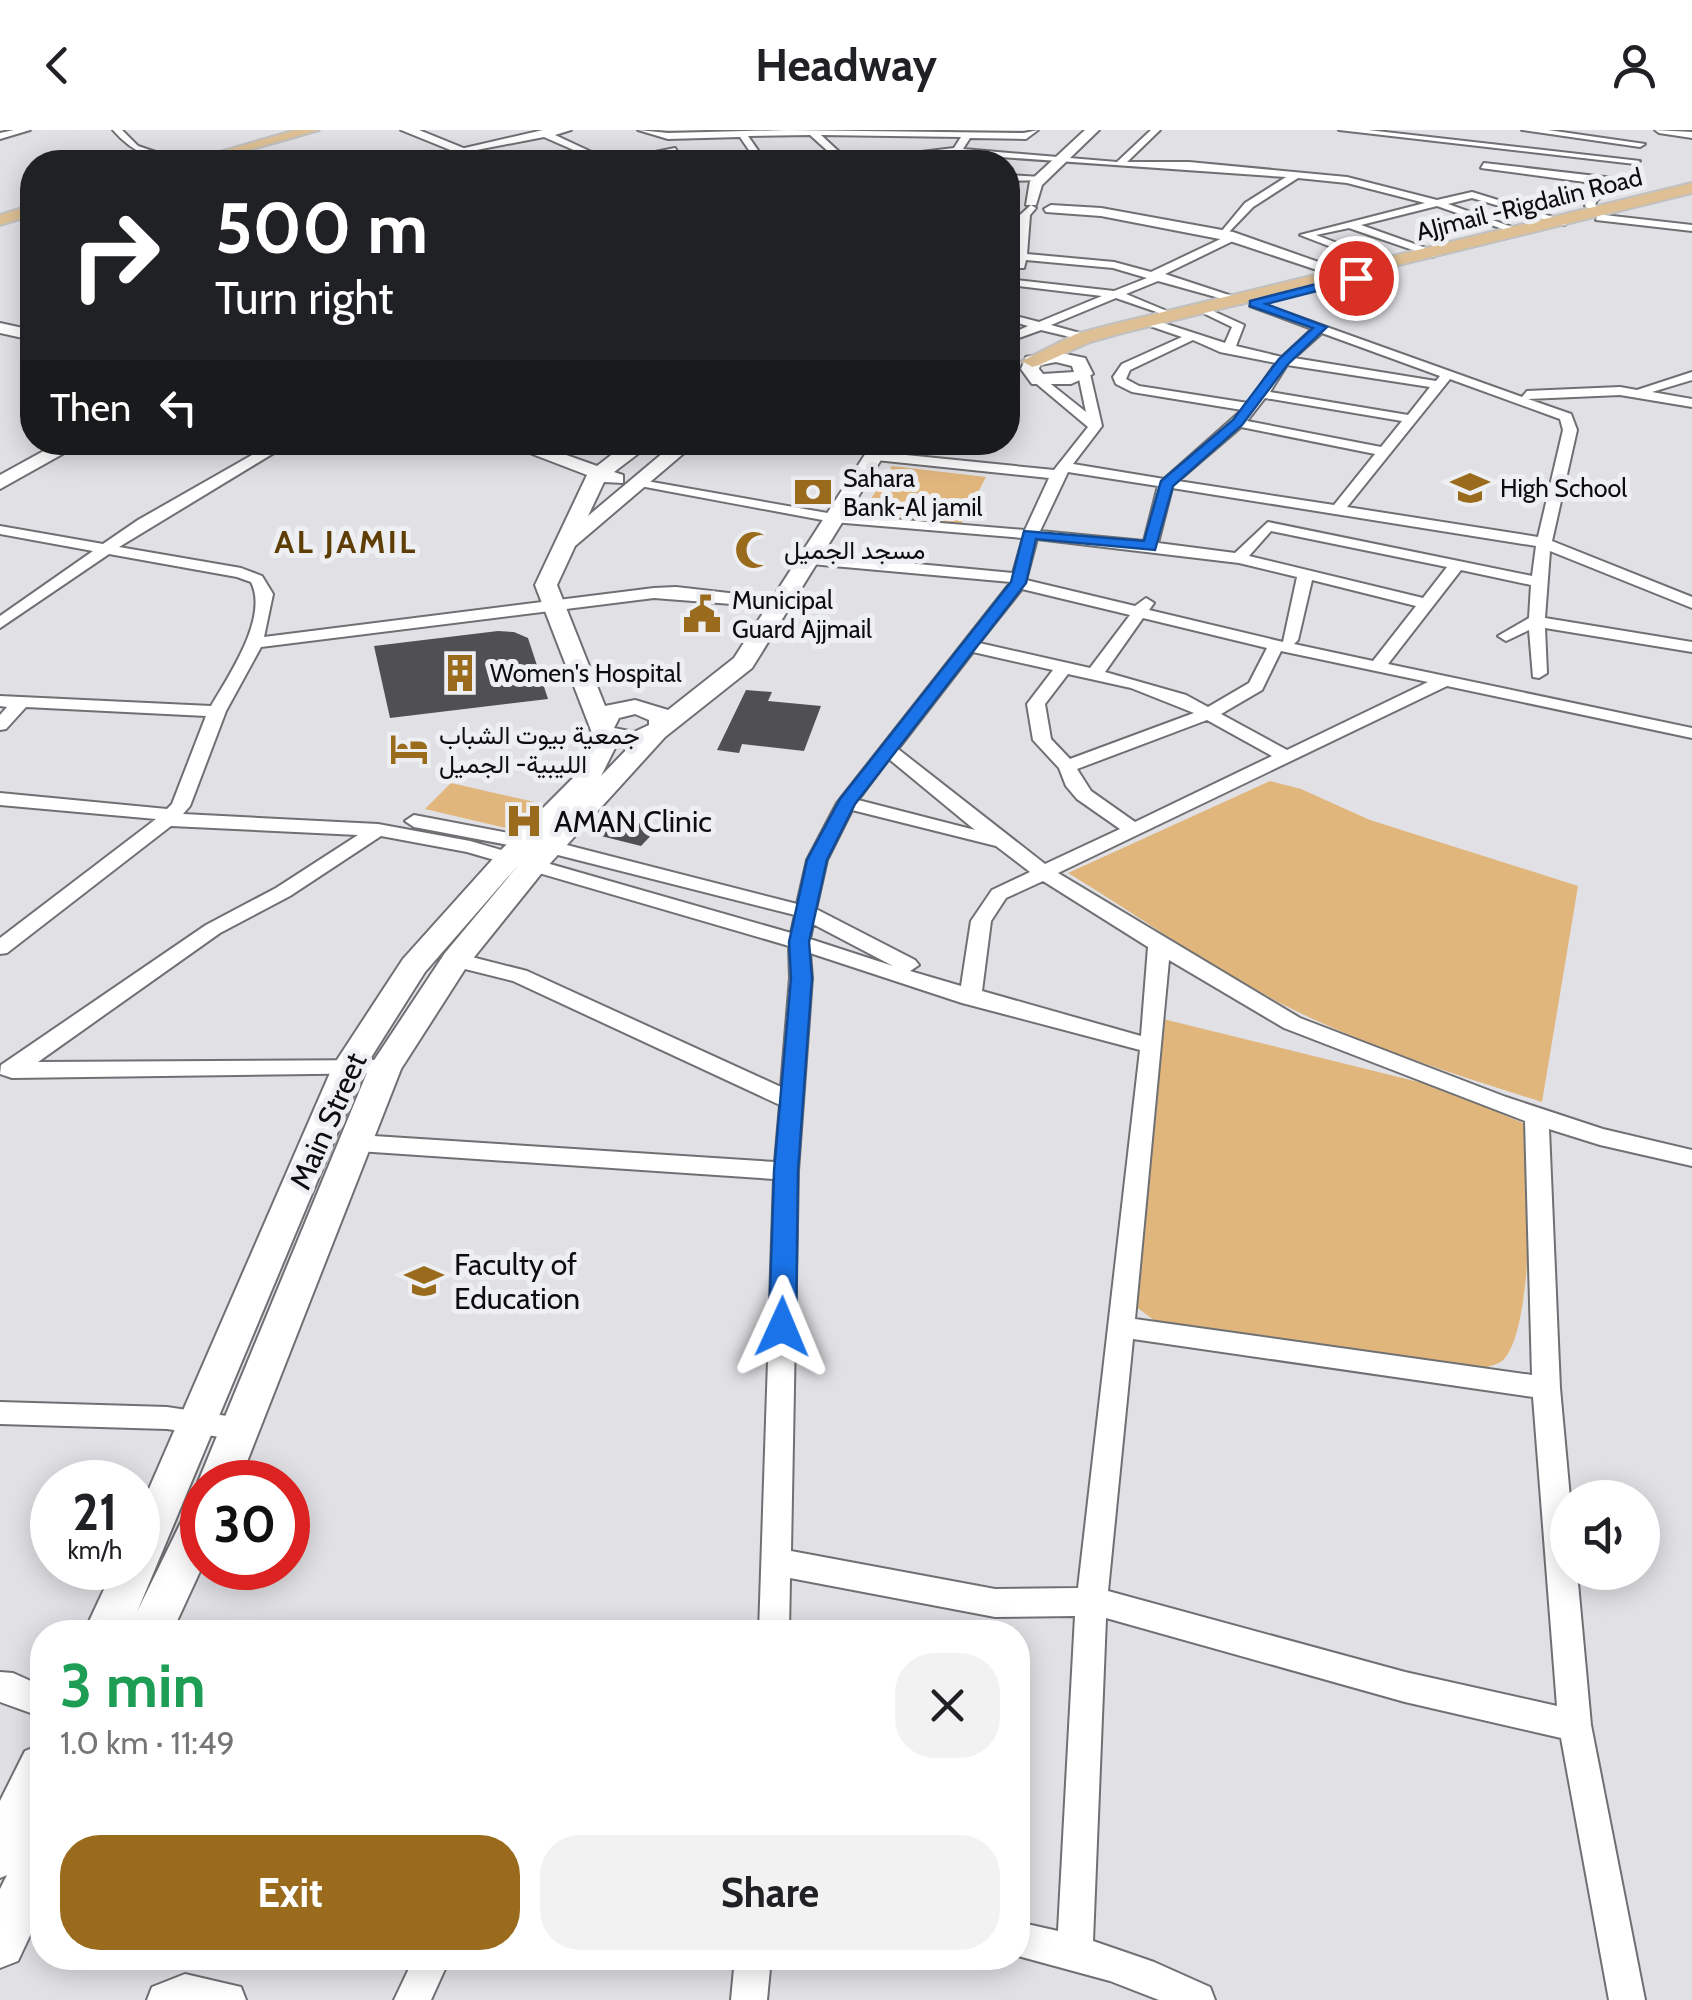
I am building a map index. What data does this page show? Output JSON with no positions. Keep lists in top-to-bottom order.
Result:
{
  "streets": {
    "main road": ["AJjmail -Rigdalin Road"],
    "street": ["Main Street"]
  },
  "districts": ["AL JAMIL"],
  "places": {
    "school or university": ["High School", "Faculty of Education"],
    "bank": ["Sahara Bank-Al jamil"],
    "mosque": ["مسجد الجميل"],
    "public building": ["Municipal Guard Ajjmail"],
    "building": ["Women's Hospital"],
    "hotel": ["جمعية بيوت الشباب الليبية- الجميل"],
    "hospital": ["AMAN Clinic"]
  },
  "page": {
    "header": "Headway",
    "turn": ["500 m", "Turn right"],
    "then": "Then",
    "speed": "21 km/h",
    "limit": "30",
    "heading": ["3 min", "1.0 km · 11:49"],
    "buttons": ["Exit", "Share"]
  }
}
